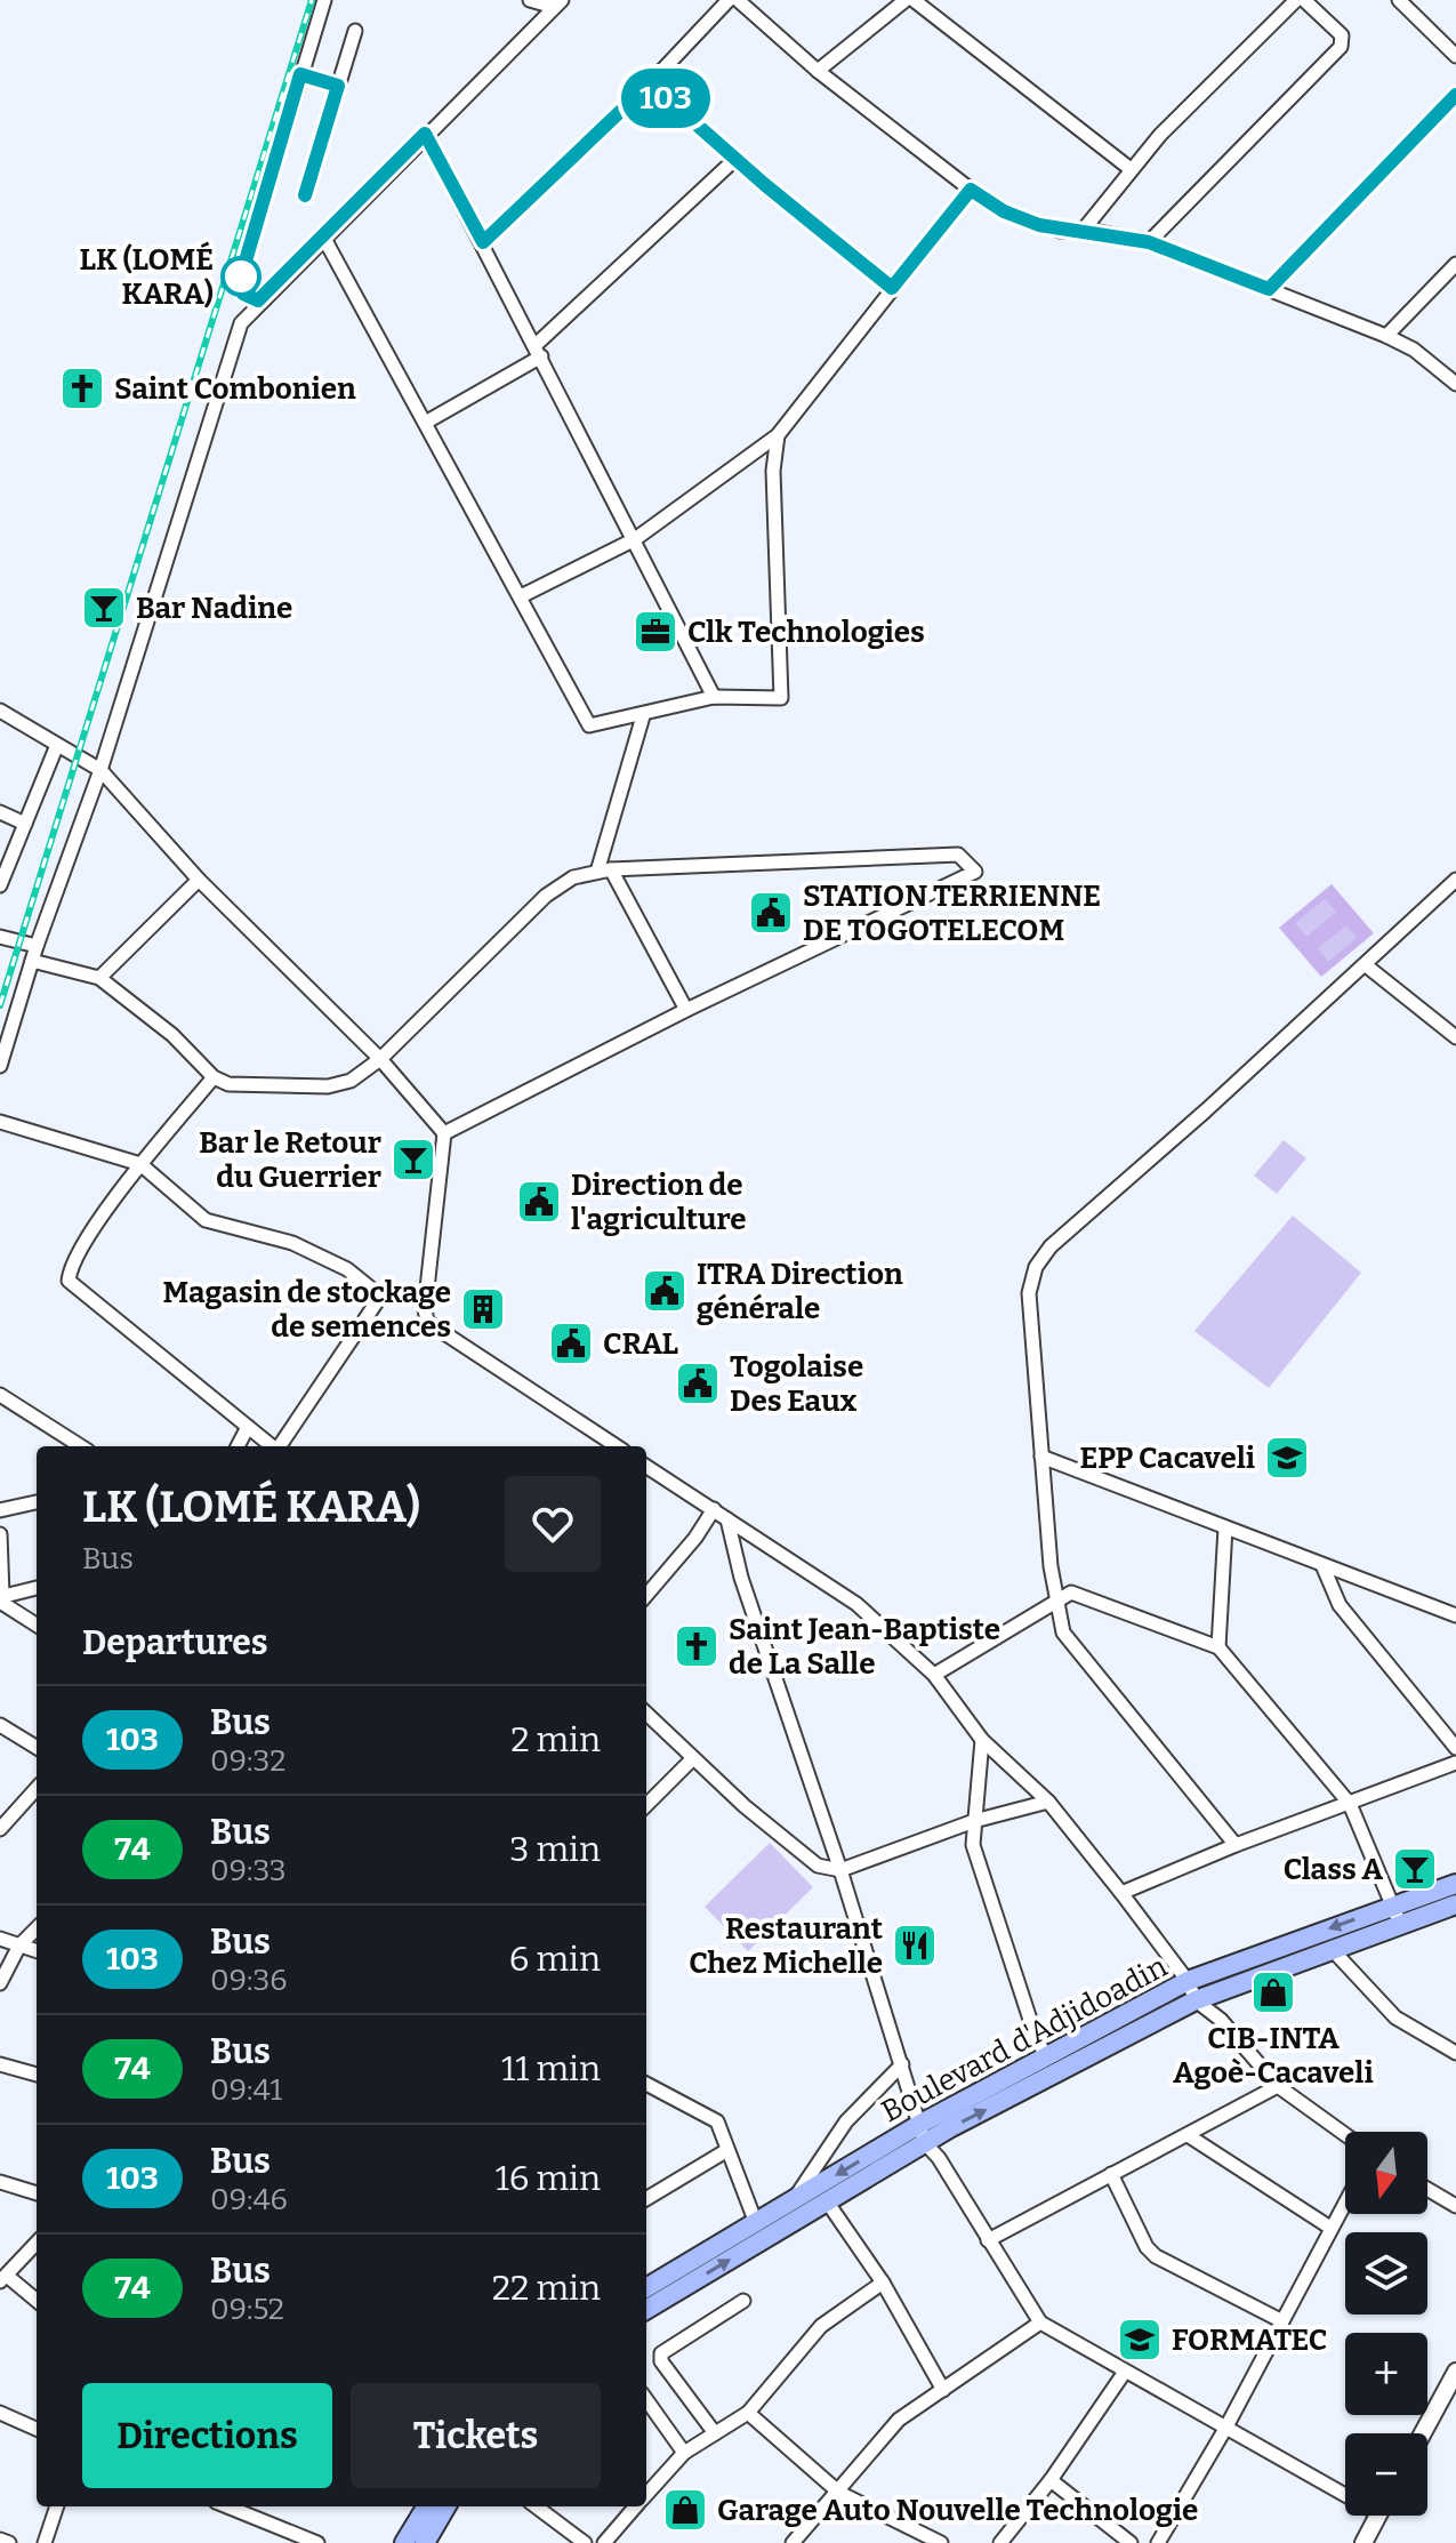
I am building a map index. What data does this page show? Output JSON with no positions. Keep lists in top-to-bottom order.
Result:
{
  "streets": {
    "main road": ["Boulevard d'Adjidoadin"]
  },
  "places": {
    "other": ["LK (LOMÉ KARA)"],
    "church": ["Saint Combonien", "Saint Jean-Baptiste de La Salle"],
    "bar": ["Bar Nadine", "Bar le Retour du Guerrier", "Class A"],
    "office": ["Clk Technologies"],
    "public building": [
      "STATION TERRIENNE DE TOGOTELECOM",
      "Direction de l'agriculture",
      "ITRA Direction générale",
      "CRAL",
      "Togolaise Des Eaux"
    ],
    "building": ["Magasin de stockage de semences"],
    "school or university": ["EPP Cacaveli", "FORMATEC"],
    "restaurant": ["Restaurant Chez Michelle"],
    "shop": ["CIB-INTA Agoè-Cacaveli", "Garage Auto Nouvelle Technologie"]
  },
  "lines": ["bus line 103"],
  "north": "bottom",
  "page": {
    "on_map": "103",
    "heading": [
      ["LK (LOMÉ KARA)", "Bus"],
      "Departures"
    ],
    "list": [
      {
        "mark": "103",
        "name": "Bus",
        "note": "09:32",
        "value": "2 min"
      },
      {
        "mark": "74",
        "name": "Bus",
        "note": "09:33",
        "value": "3 min"
      },
      {
        "mark": "103",
        "name": "Bus",
        "note": "09:36",
        "value": "6 min"
      },
      {
        "mark": "74",
        "name": "Bus",
        "note": "09:41",
        "value": "11 min"
      },
      {
        "mark": "103",
        "name": "Bus",
        "note": "09:46",
        "value": "16 min"
      },
      {
        "mark": "74",
        "name": "Bus",
        "note": "09:52",
        "value": "22 min"
      }
    ],
    "map_buttons": ["+", "−"],
    "buttons": ["Directions", "Tickets"]
  }
}
